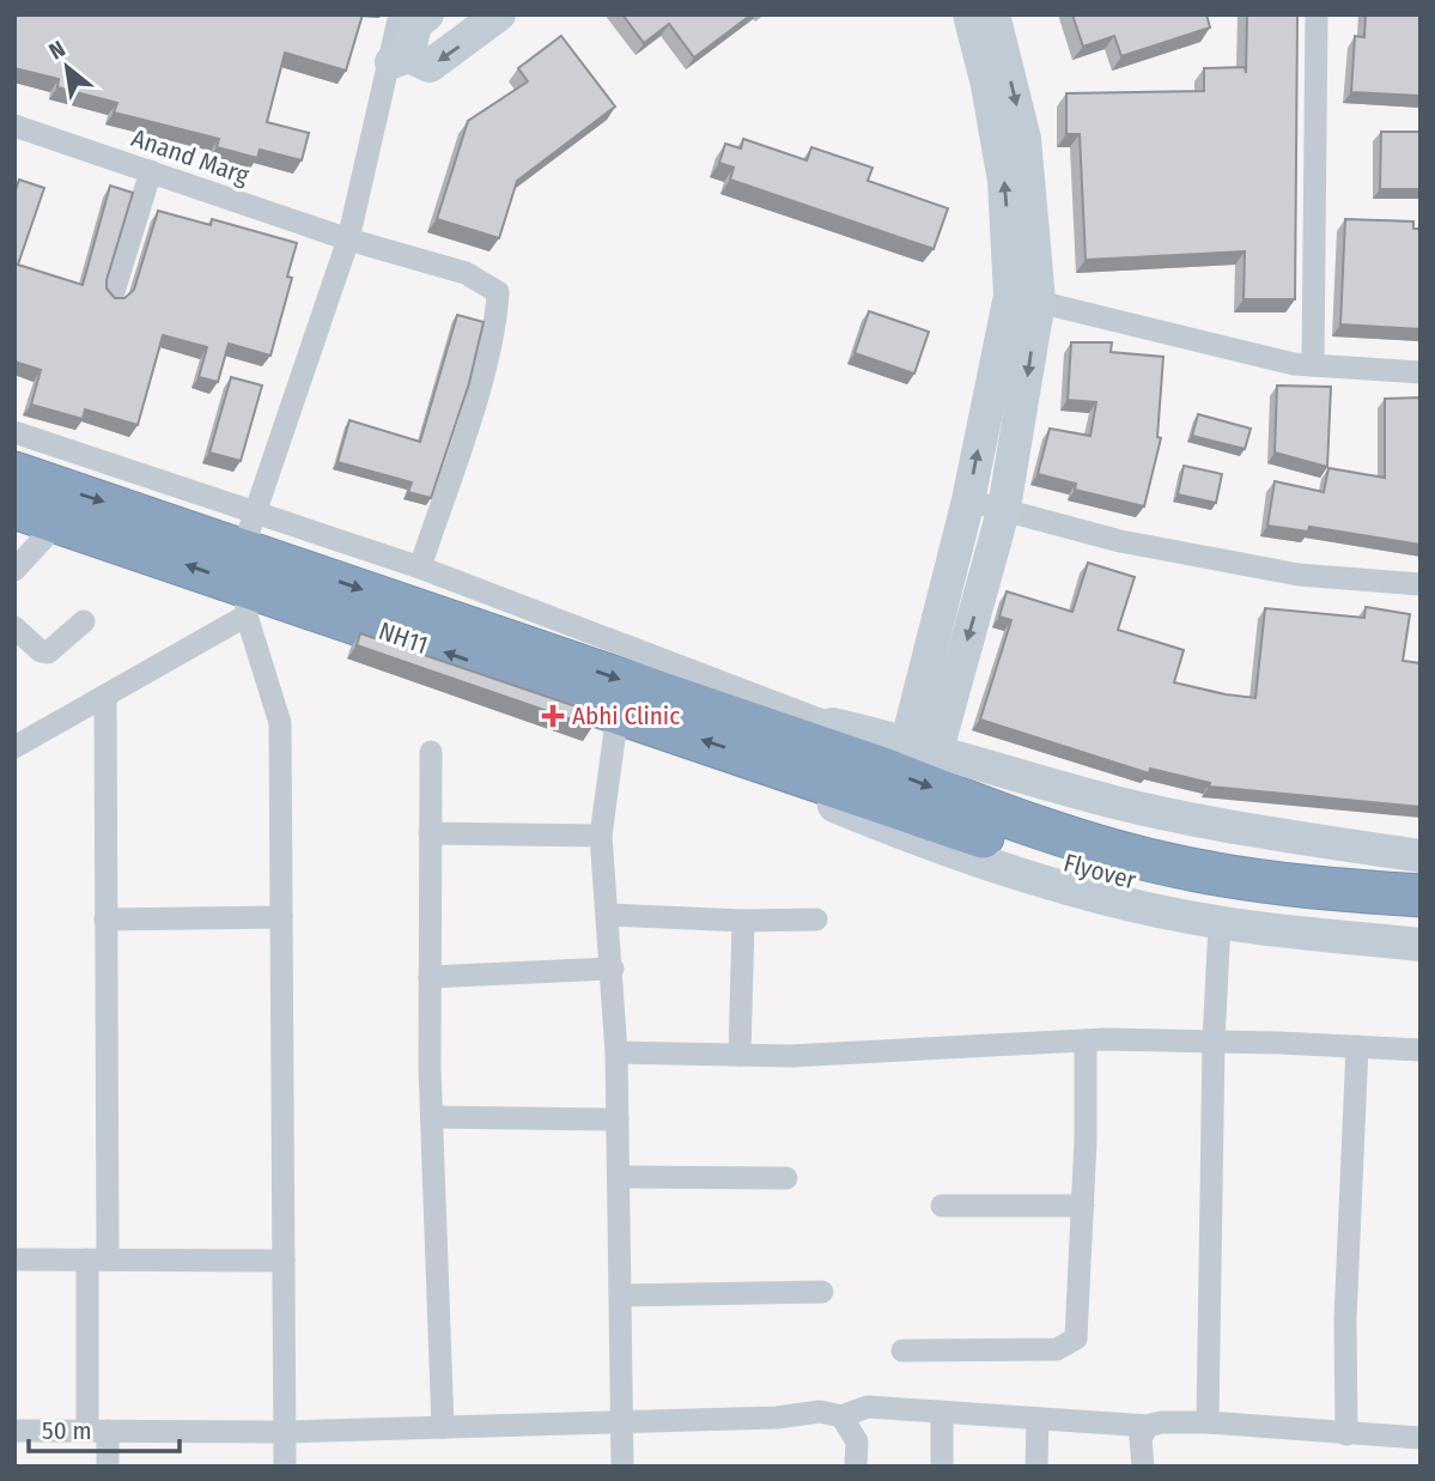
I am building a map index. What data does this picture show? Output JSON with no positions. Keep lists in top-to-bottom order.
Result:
{
  "streets": {
    "highway": ["NH11", "Flyover"],
    "street": ["Anand Marg"]
  },
  "crossings": [
    ["NH11", "Flyover"]
  ],
  "places": {
    "health": ["Abhi Clinic"]
  },
  "scale_bar": "50 m",
  "north": "top left"
}
